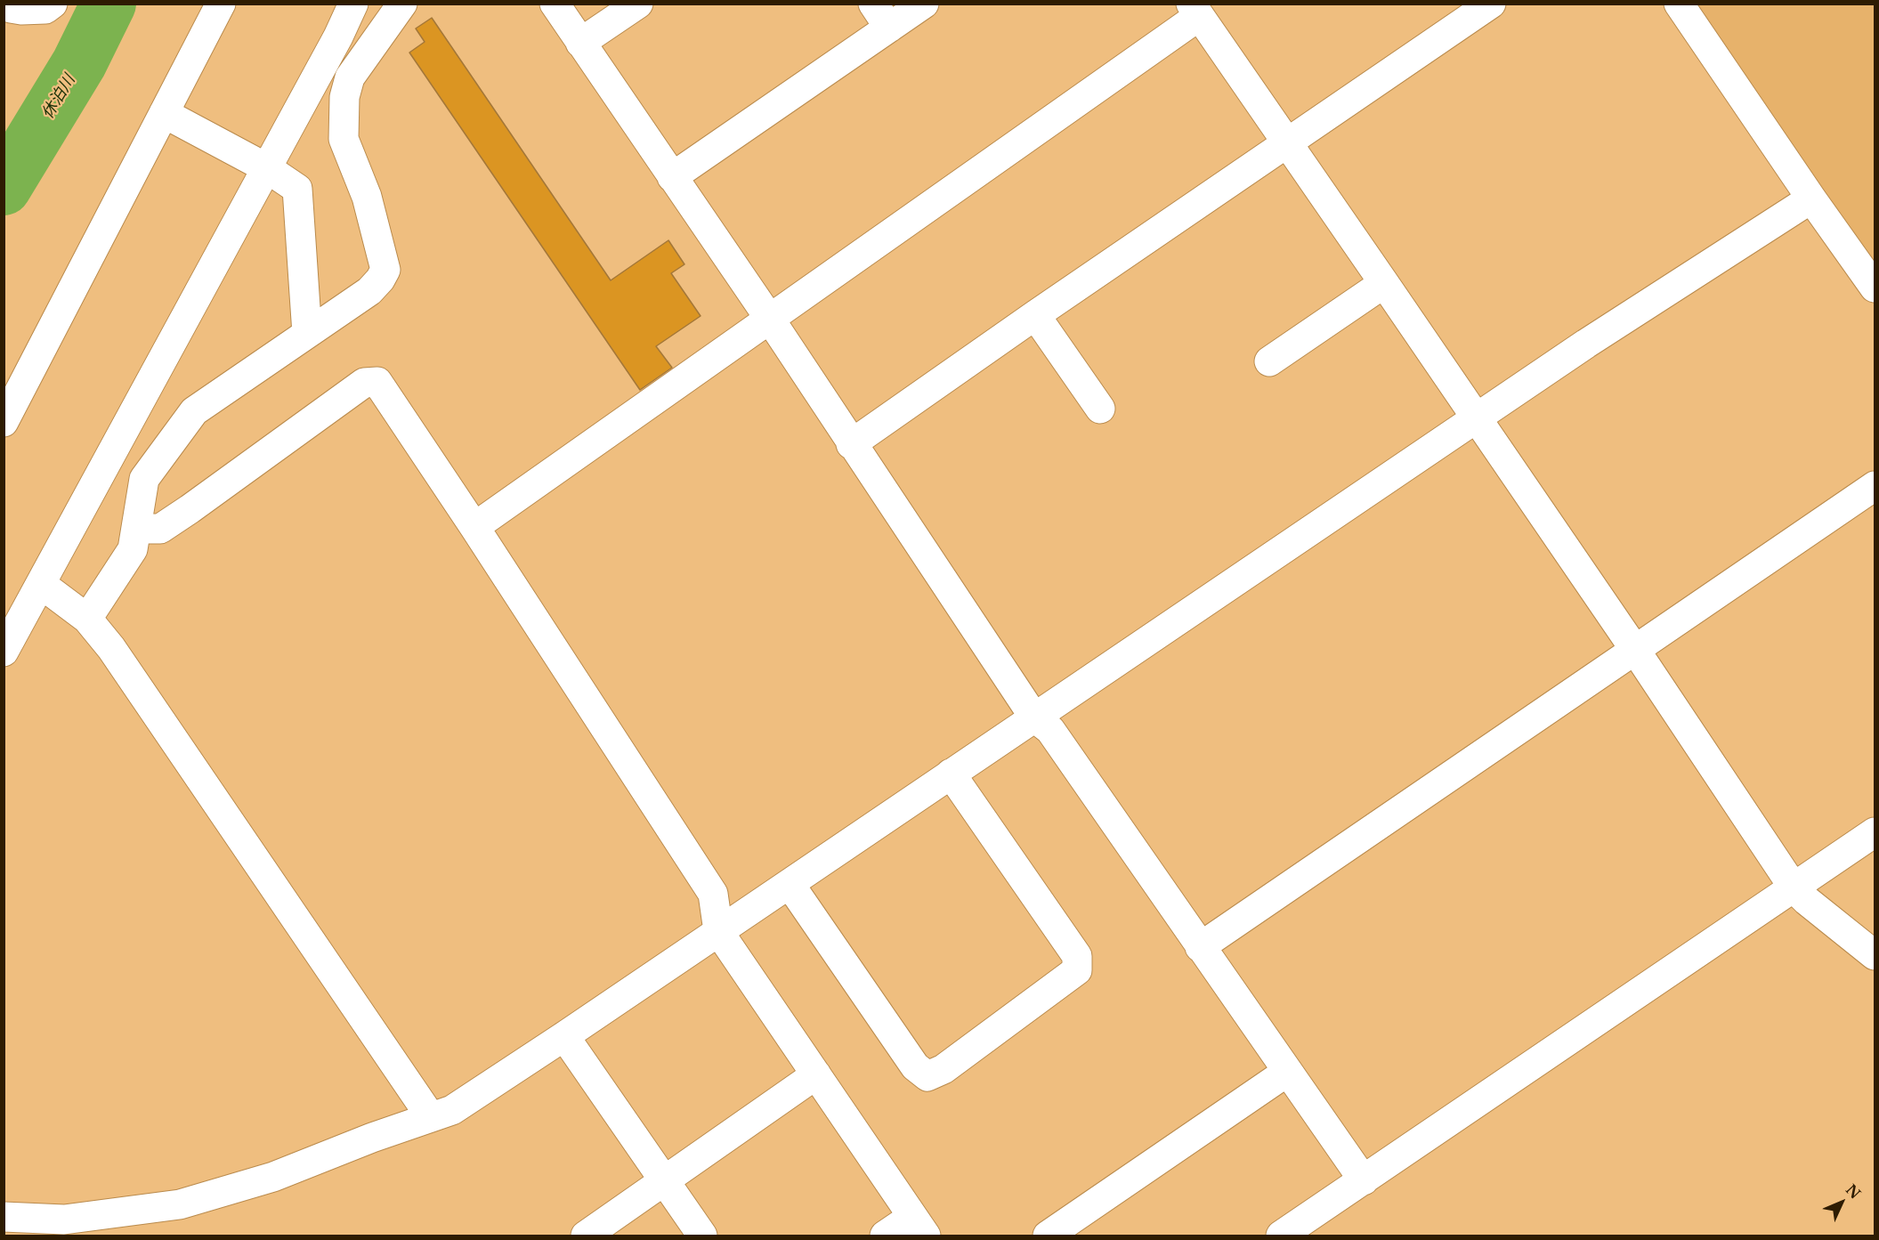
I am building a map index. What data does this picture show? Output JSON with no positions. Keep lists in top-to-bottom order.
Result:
{
  "water": ["休泊川"],
  "north": "top right"
}
